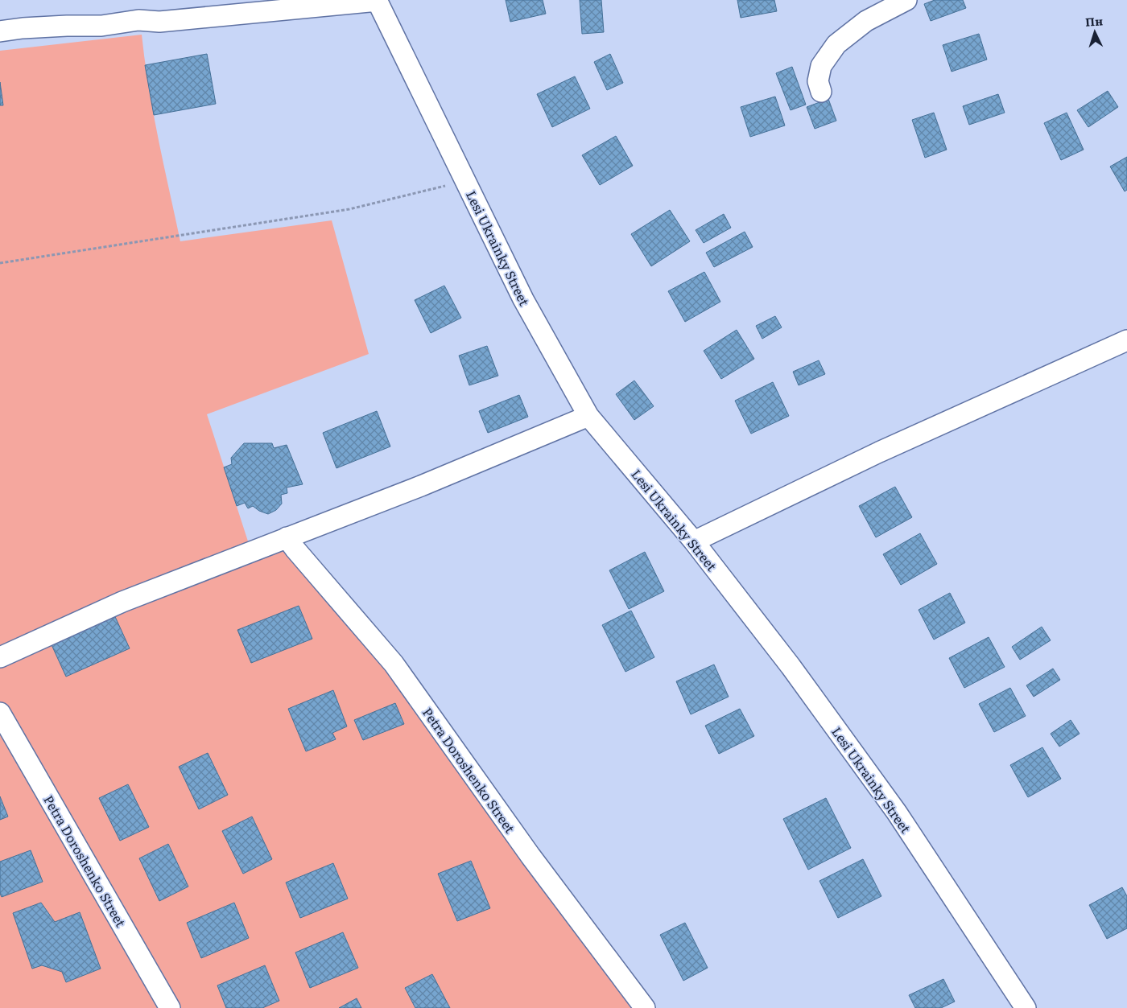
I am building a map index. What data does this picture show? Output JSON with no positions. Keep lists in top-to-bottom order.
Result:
{
  "streets": {
    "street": ["Lesi Ukrainky Street", "Petra Doroshenko Street"]
  },
  "north": "top"
}
